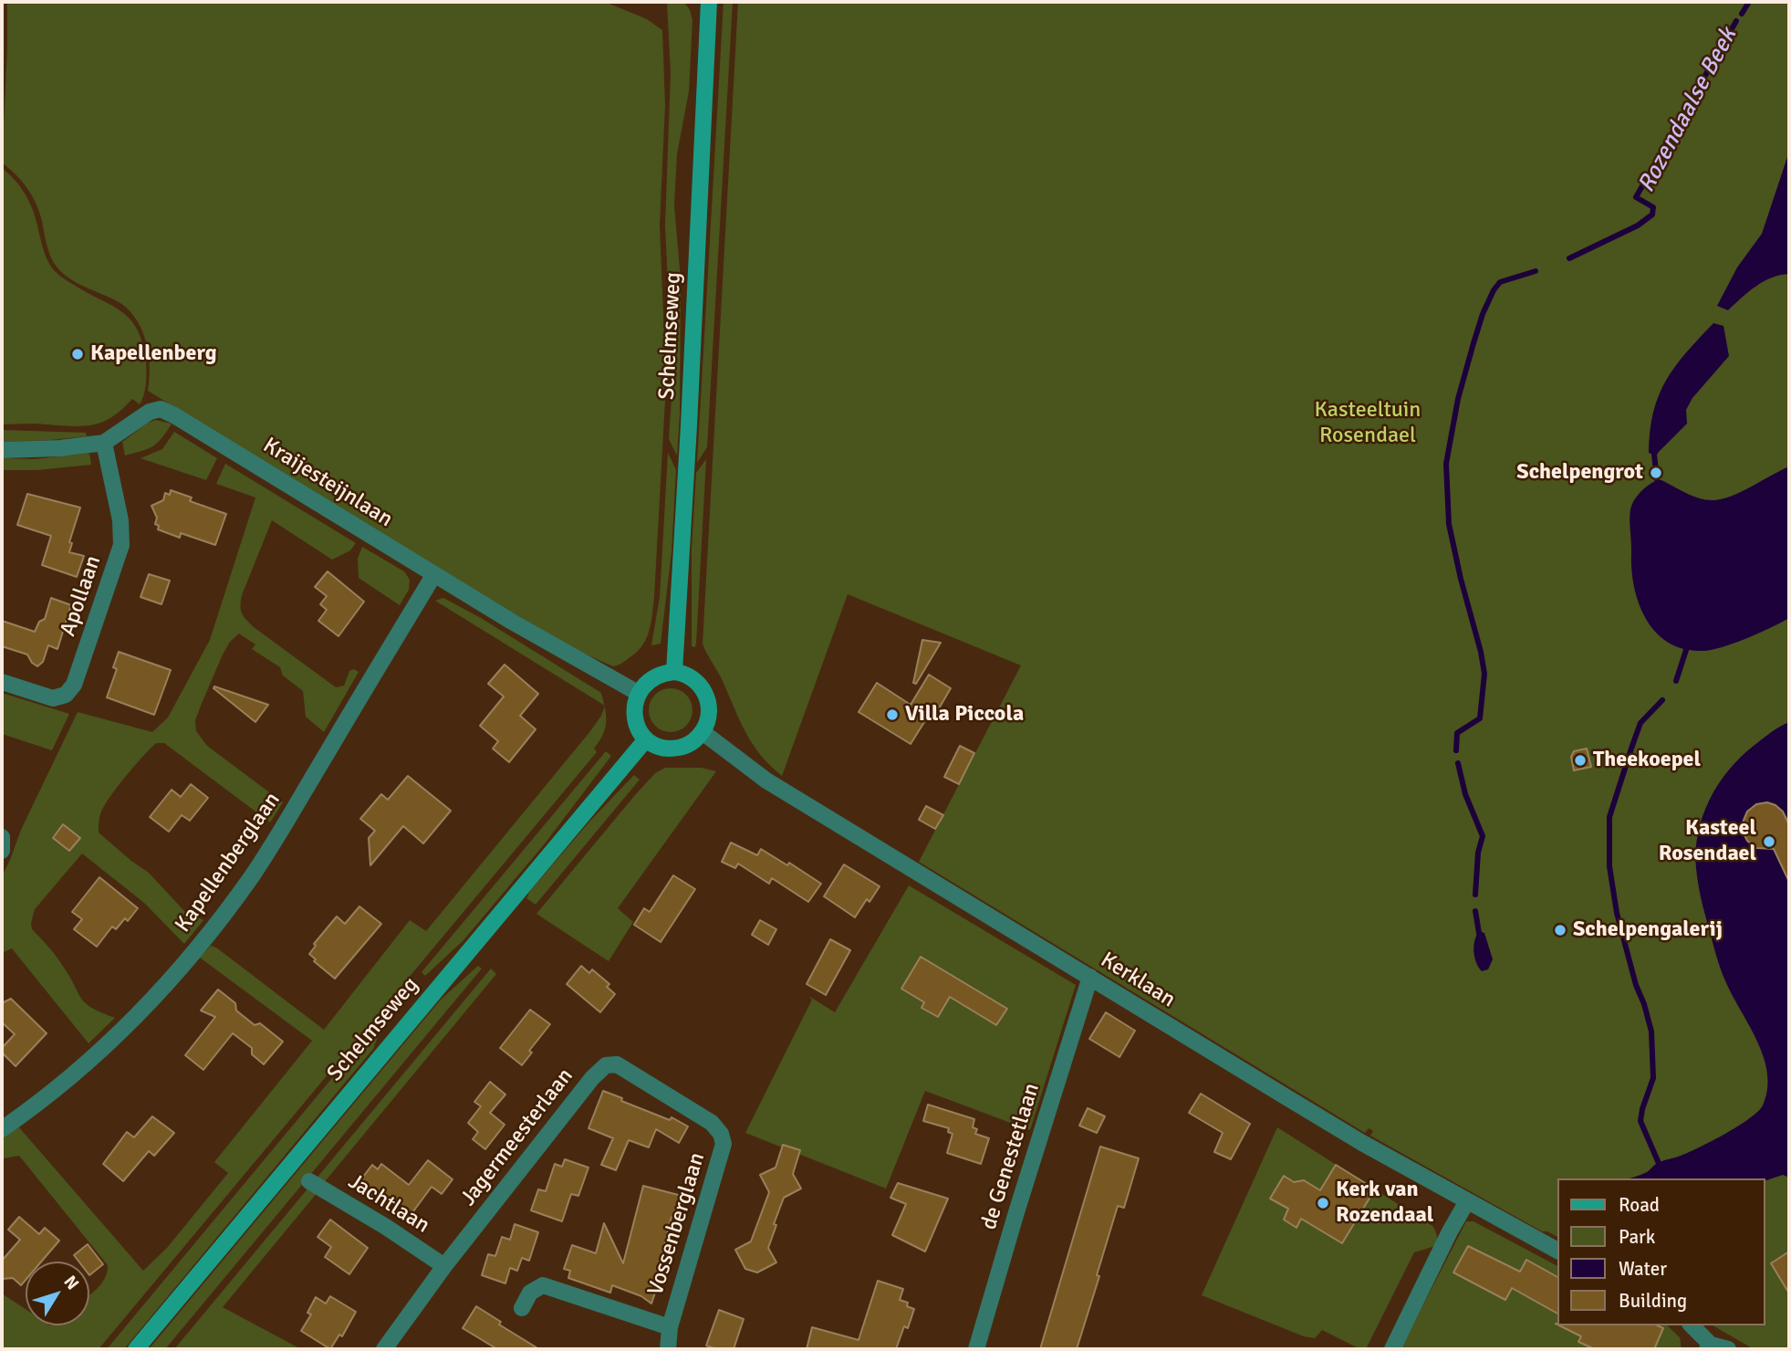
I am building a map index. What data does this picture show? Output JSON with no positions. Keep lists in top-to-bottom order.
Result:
{
  "streets": {
    "main road": ["Schelmseweg"],
    "street": [
      "Kraijesteijnlaan",
      "Apollaan",
      "Kapellenberglaan",
      "Kerklaan",
      "Jagermeesterlaan",
      "de Genestetlaan",
      "Jachtlaan",
      "Vossenberglaan"
    ]
  },
  "crossings": [
    ["Schelmseweg", "Kraijesteijnlaan"],
    ["Schelmseweg", "Kerklaan"],
    ["Kraijesteijnlaan", "Apollaan"],
    ["Kraijesteijnlaan", "Kapellenberglaan"],
    ["Kraijesteijnlaan", "Kerklaan"],
    ["Kerklaan", "de Genestetlaan"],
    ["Jagermeesterlaan", "Jachtlaan"],
    ["Jagermeesterlaan", "Vossenberglaan"]
  ],
  "water": ["Rozendaalse Beek"],
  "parks": ["Kasteeltuin Rosendael"],
  "places": [
    "Kapellenberg",
    "Schelpengrot",
    "Villa Piccola",
    "Theekoepel",
    "Kasteel Rosendael",
    "Schelpengalerij",
    "Kerk van Rozendaal"
  ],
  "legend": [
    "Road",
    "Park",
    "Water",
    "Building"
  ],
  "north": "top right"
}
